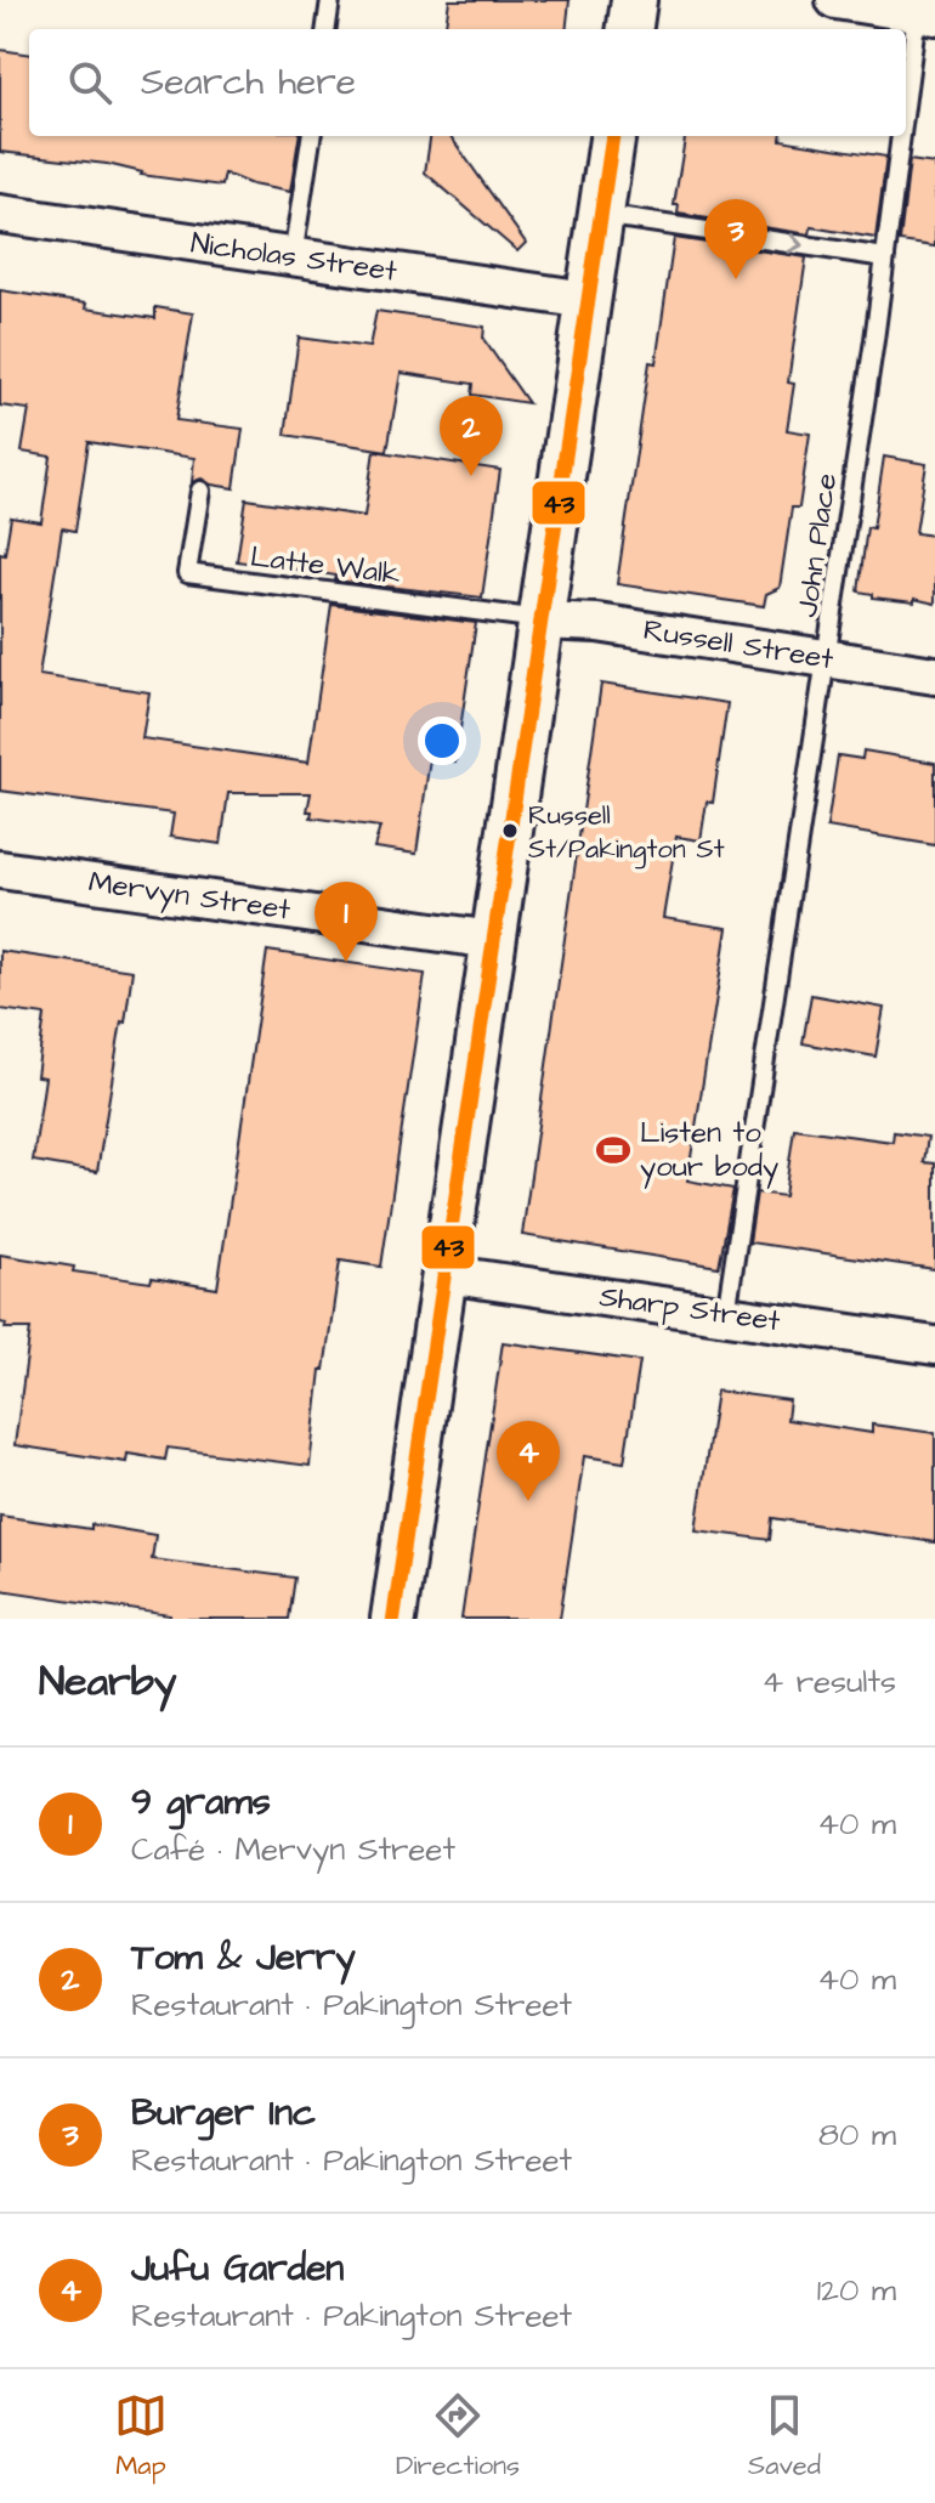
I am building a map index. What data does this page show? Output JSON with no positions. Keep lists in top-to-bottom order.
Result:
{
  "streets": {
    "street": [
      "Nicholas Street",
      "Russell Street",
      "Mervyn Street",
      "Sharp Street"
    ],
    "lane": ["John Place", "Latte Walk"]
  },
  "crossings": [
    ["John Place", "Russell Street"],
    ["John Place", "Sharp Street"],
    ["Latte Walk", "Russell Street"]
  ],
  "places": {
    "other": ["Russell St/Pakington St"],
    "sports": ["Listen to your body"]
  },
  "lines": ["transit line 43"],
  "page": {
    "search": "Search here",
    "pins": [
      "3",
      "2",
      "1",
      "4"
    ],
    "heading": ["Nearby", "4 results"],
    "list": [
      {
        "mark": "1",
        "name": "9 grams",
        "note": "Café · Mervyn Street",
        "value": "40 m"
      },
      {
        "mark": "2",
        "name": "Tom & Jerry",
        "note": "Restaurant · Pakington Street",
        "value": "40 m"
      },
      {
        "mark": "3",
        "name": "Burger Inc",
        "note": "Restaurant · Pakington Street",
        "value": "80 m"
      },
      {
        "mark": "4",
        "name": "Jufu Garden",
        "note": "Restaurant · Pakington Street",
        "value": "120 m"
      }
    ],
    "nav": ["Map", "Directions", "Saved"]
  }
}
